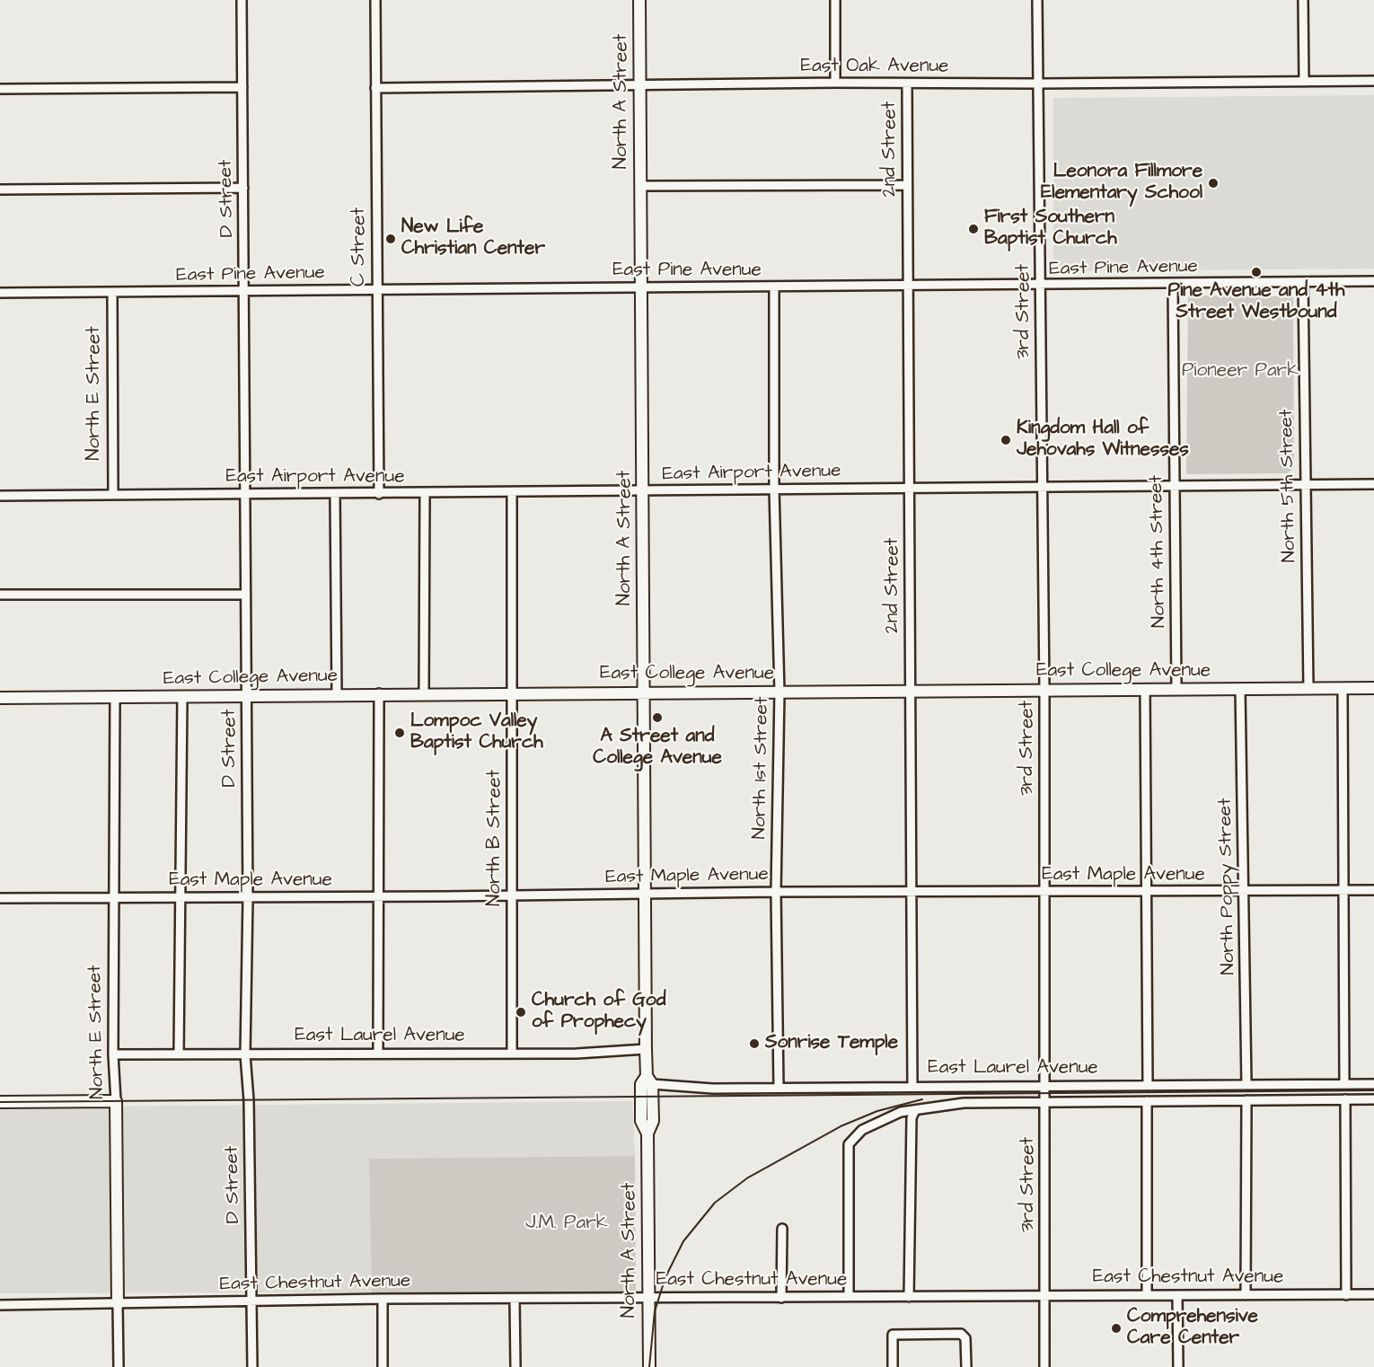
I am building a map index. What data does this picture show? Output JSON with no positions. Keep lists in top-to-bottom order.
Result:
{
  "streets": {
    "street": [
      "East Oak Avenue",
      "North A Street",
      "2nd Street",
      "D Street",
      "C Street",
      "East Pine Avenue",
      "3rd Street",
      "North E Street",
      "East Airport Avenue",
      "North 5th Street",
      "North 4th Street",
      "East College Avenue",
      "North 1st Street",
      "North B Street",
      "East Maple Avenue",
      "North Poppy Street",
      "East Laurel Avenue",
      "East Chestnut Avenue"
    ]
  },
  "crossings": [
    ["East Oak Avenue", "North A Street"],
    ["East Oak Avenue", "2nd Street"],
    ["East Oak Avenue", "C Street"],
    ["East Oak Avenue", "3rd Street"],
    ["North A Street", "East Pine Avenue"],
    ["North A Street", "East Airport Avenue"],
    ["North A Street", "East College Avenue"],
    ["North A Street", "East Maple Avenue"],
    ["North A Street", "East Laurel Avenue"],
    ["North A Street", "East Chestnut Avenue"],
    ["2nd Street", "East Pine Avenue"],
    ["2nd Street", "East Airport Avenue"],
    ["2nd Street", "East College Avenue"],
    ["2nd Street", "East Maple Avenue"],
    ["2nd Street", "East Laurel Avenue"],
    ["D Street", "East Pine Avenue"],
    ["D Street", "East Airport Avenue"],
    ["D Street", "East College Avenue"],
    ["D Street", "East Maple Avenue"],
    ["D Street", "East Laurel Avenue"],
    ["D Street", "East Chestnut Avenue"],
    ["C Street", "East Pine Avenue"],
    ["C Street", "East Airport Avenue"],
    ["East Pine Avenue", "3rd Street"],
    ["East Pine Avenue", "North E Street"],
    ["East Pine Avenue", "North 5th Street"],
    ["East Pine Avenue", "North 4th Street"],
    ["East Pine Avenue", "North 1st Street"],
    ["3rd Street", "East Airport Avenue"],
    ["3rd Street", "East College Avenue"],
    ["3rd Street", "East Maple Avenue"],
    ["3rd Street", "East Laurel Avenue"],
    ["3rd Street", "East Chestnut Avenue"],
    ["North E Street", "East Airport Avenue"],
    ["North E Street", "East College Avenue"],
    ["North E Street", "East Maple Avenue"],
    ["North E Street", "East Laurel Avenue"],
    ["North E Street", "East Chestnut Avenue"],
    ["East Airport Avenue", "North 5th Street"],
    ["East Airport Avenue", "North 4th Street"],
    ["East Airport Avenue", "North 1st Street"],
    ["East Airport Avenue", "North B Street"],
    ["North 5th Street", "East College Avenue"],
    ["North 4th Street", "East College Avenue"],
    ["East College Avenue", "North 1st Street"],
    ["East College Avenue", "North B Street"],
    ["East College Avenue", "North Poppy Street"],
    ["North 1st Street", "East Maple Avenue"],
    ["North 1st Street", "East Laurel Avenue"],
    ["North B Street", "East Maple Avenue"],
    ["North B Street", "East Laurel Avenue"],
    ["East Maple Avenue", "North Poppy Street"],
    ["North Poppy Street", "East Laurel Avenue"],
    ["East Laurel Avenue", "East Chestnut Avenue"]
  ],
  "parks": ["Pioneer Park", "J.M. Park"],
  "places": [
    "Leonora Fillmore Elementary School",
    "First Southern Baptist Church",
    "New Life Christian Center",
    "Pine Avenue and 4th Street Westbound",
    "Kingdom Hall of Jehovahs Witnesses",
    "A Street and College Avenue",
    "Lompoc Valley Baptist Church",
    "Church of God of Prophecy",
    "Sonrise Temple",
    "Comprehensive Care Center"
  ]
}
